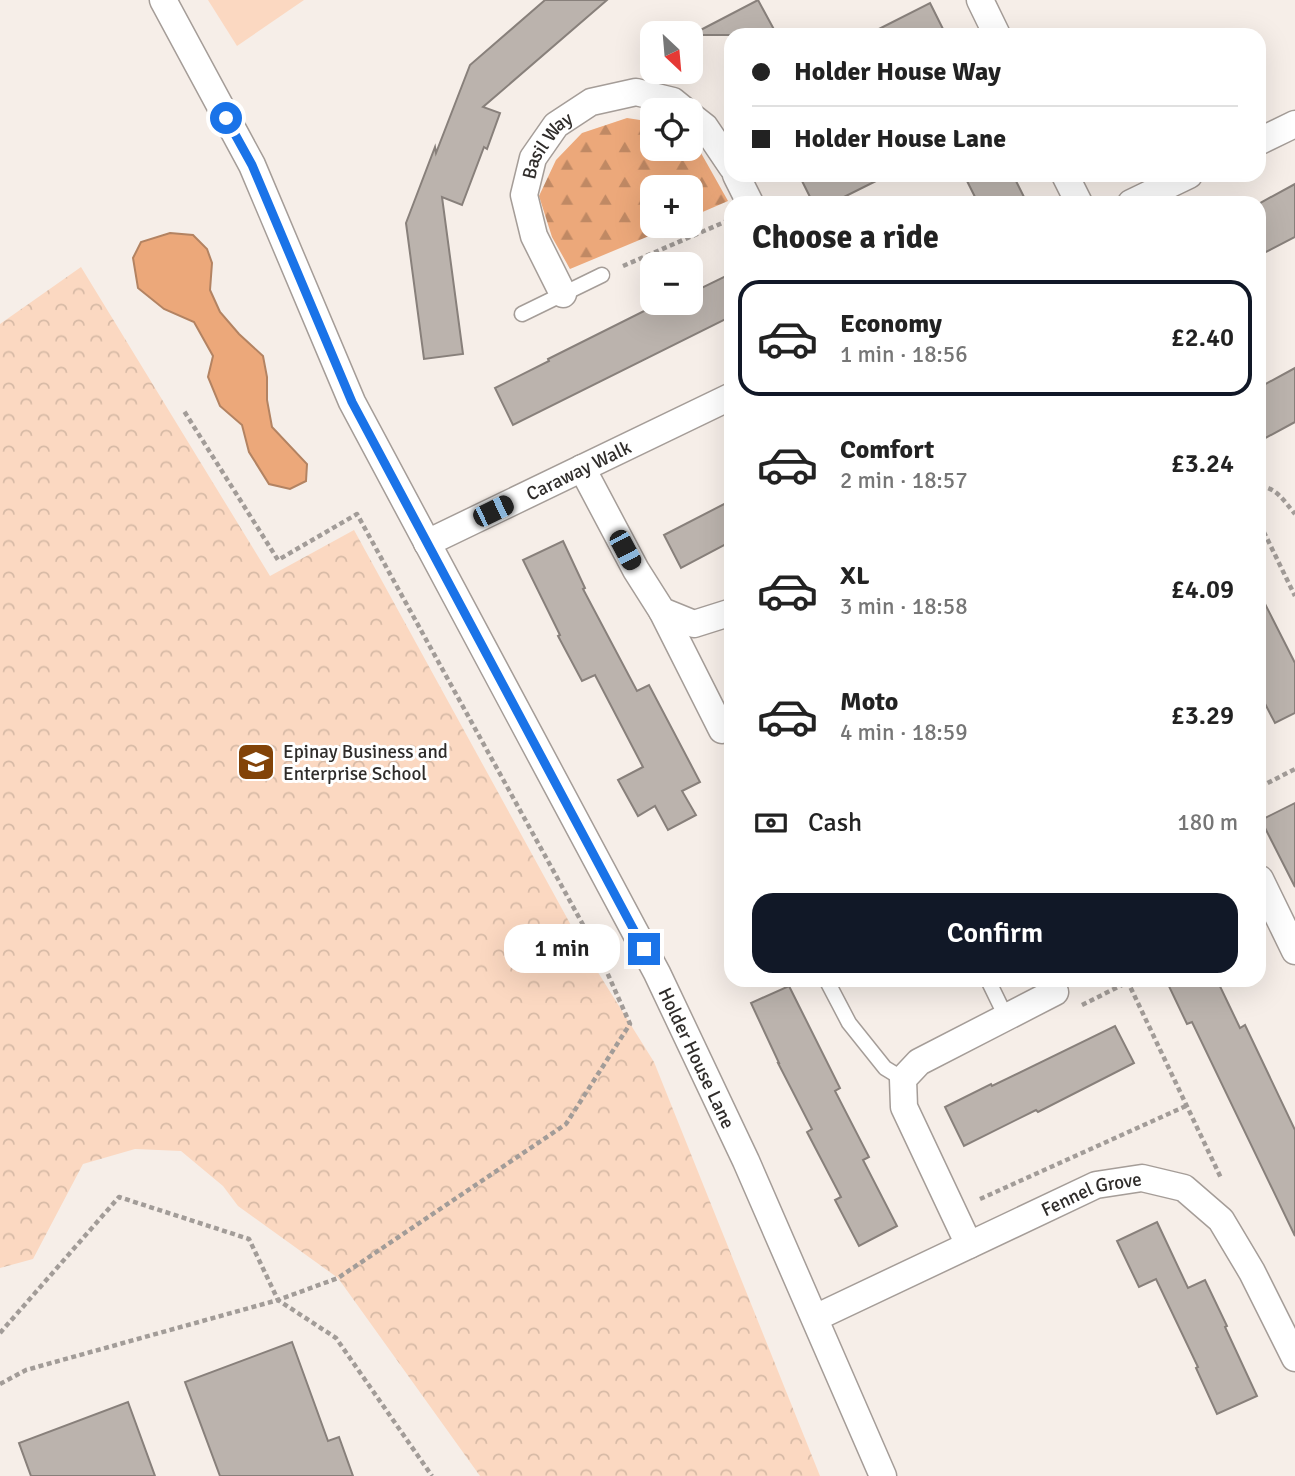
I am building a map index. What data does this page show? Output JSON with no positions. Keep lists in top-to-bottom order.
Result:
{
  "streets": {
    "street": [
      "Basil Way",
      "Caraway Walk",
      "Holder House Lane",
      "Fennel Grove"
    ]
  },
  "crossings": [
    ["Caraway Walk", "Holder House Lane"],
    ["Holder House Lane", "Fennel Grove"]
  ],
  "places": {
    "school or university": ["Epinay Business and Enterprise School"]
  },
  "north": "bottom right",
  "page": {
    "map_buttons": ["+", "−"],
    "banner": ["Holder House Way", "Holder House Lane"],
    "heading": "Choose a ride",
    "list": [
      {
        "name": "Economy",
        "note": "1 min · 18:56",
        "value": "£2.40"
      },
      {
        "name": "Comfort",
        "note": "2 min · 18:57",
        "value": "£3.24"
      },
      {
        "name": "XL",
        "note": "3 min · 18:58",
        "value": "£4.09"
      },
      {
        "name": "Moto",
        "note": "4 min · 18:59",
        "value": "£3.29"
      }
    ],
    "pay": ["Cash", "180 m"],
    "buttons": "Confirm",
    "bubble": "1 min"
  }
}
